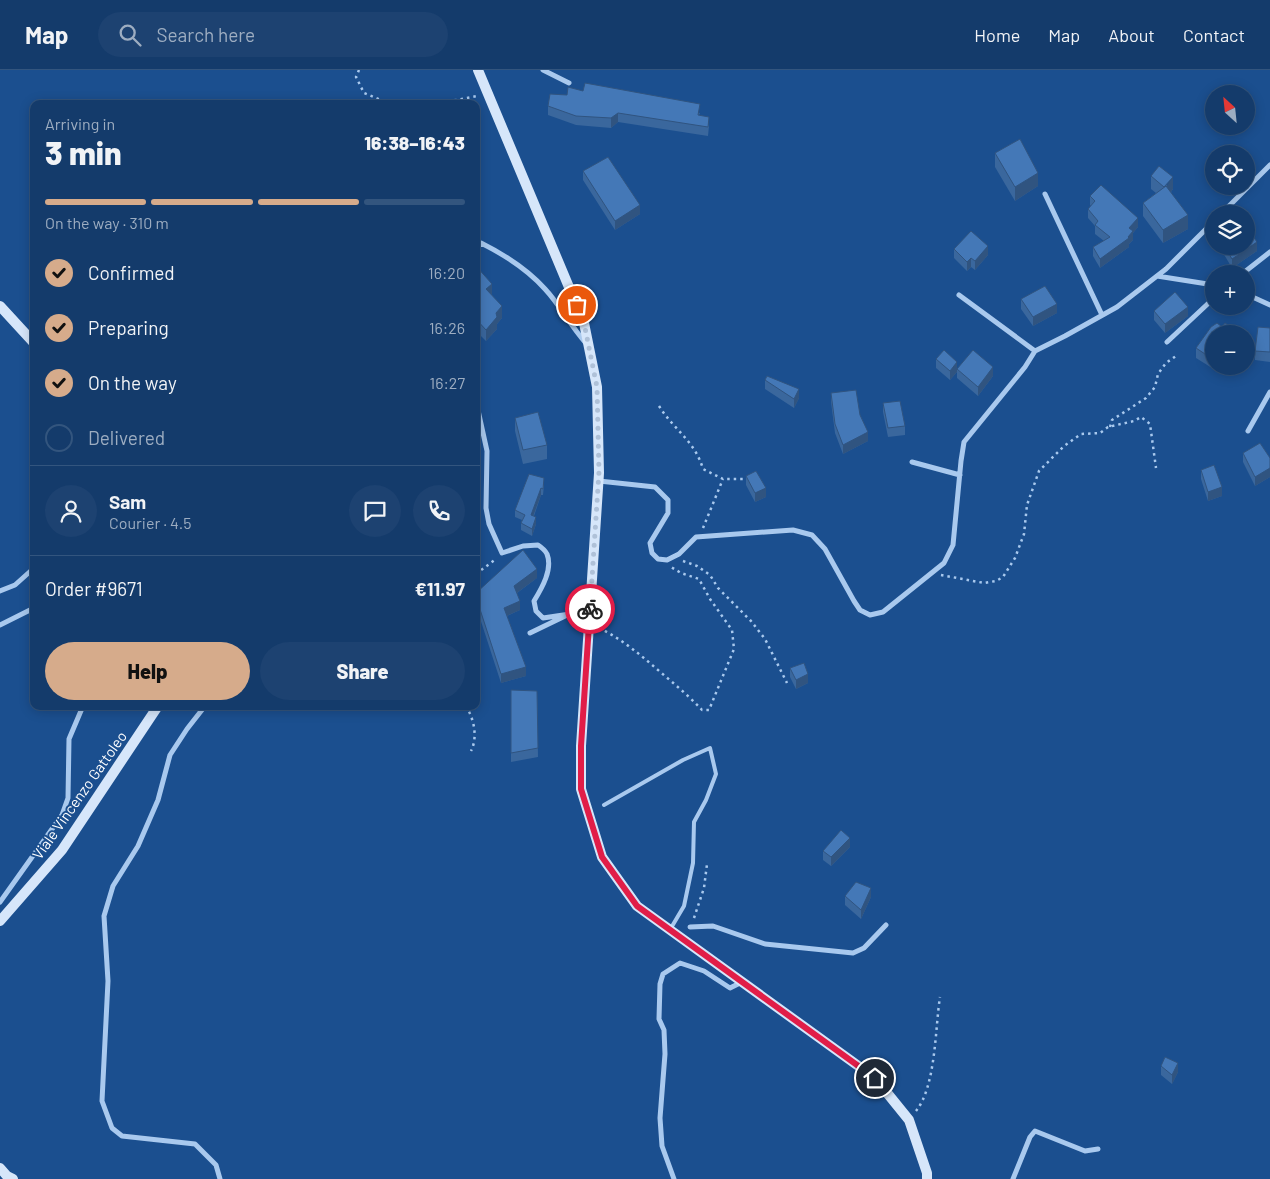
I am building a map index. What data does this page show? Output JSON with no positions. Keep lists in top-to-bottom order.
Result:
{
  "streets": {
    "main road": ["Viale Vincenzo Gattoleo"]
  },
  "north": "top left",
  "page": {
    "header": "Map",
    "search": "Search here",
    "nav": [
      "Home",
      "Map",
      "About",
      "Contact"
    ],
    "map_buttons": ["+", "−"],
    "heading": ["3 min", "Arriving in", "16:38–16:43"],
    "panel": [
      "Sam",
      "Courier · 4.5",
      "Order #9671",
      "€11.97"
    ],
    "bar": "On the way · 310 m",
    "list": [
      ["Confirmed", "16:20"],
      ["Preparing", "16:26"],
      ["On the way", "16:27"],
      "Delivered"
    ],
    "buttons": ["Help", "Share"]
  }
}
